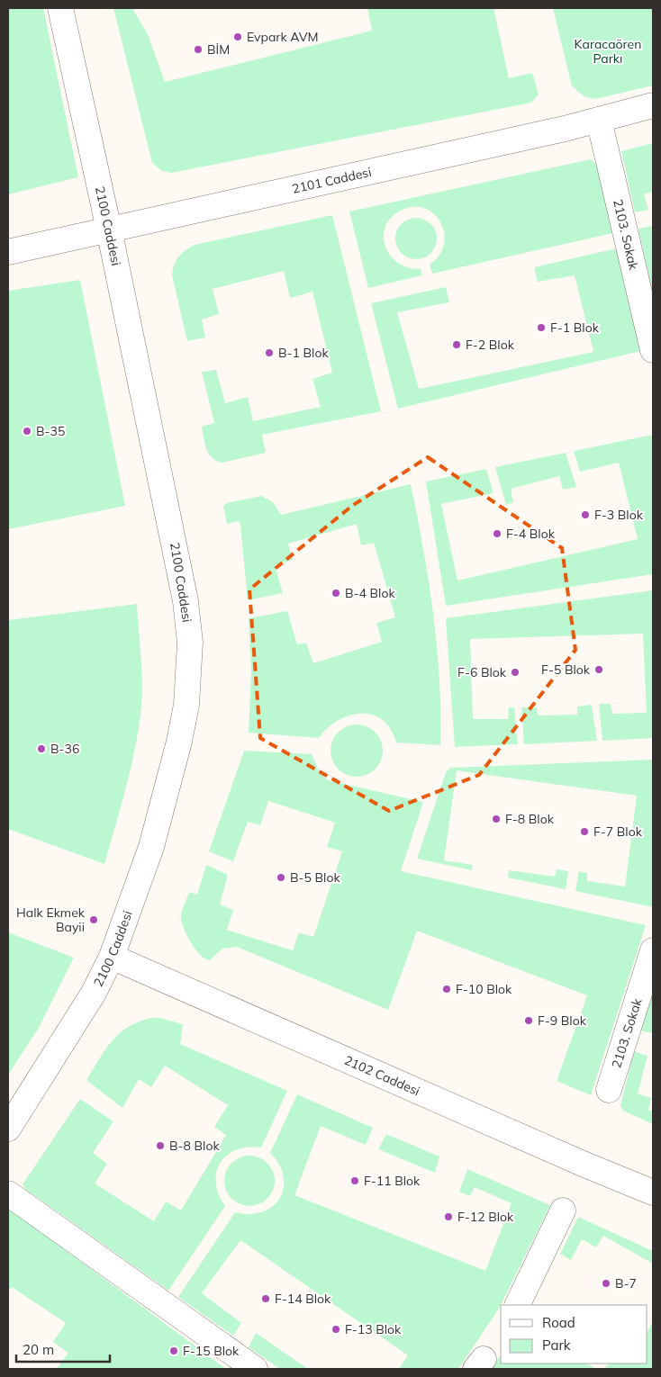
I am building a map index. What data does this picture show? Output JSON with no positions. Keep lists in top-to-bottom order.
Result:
{
  "streets": {
    "street": [
      "2101 Caddesi",
      "2100 Caddesi",
      "2103. Sokak",
      "2102 Caddesi"
    ]
  },
  "crossings": [
    ["2101 Caddesi", "2100 Caddesi"],
    ["2101 Caddesi", "2103. Sokak"],
    ["2100 Caddesi", "2102 Caddesi"]
  ],
  "parks": ["Karacaören Parkı"],
  "places": [
    "Evpark AVM",
    "BİM",
    "F-1 Blok",
    "F-2 Blok",
    "B-1 Blok",
    "B-35",
    "F-3 Blok",
    "F-4 Blok",
    "B-4 Blok",
    "F-5 Blok",
    "F-6 Blok",
    "B-36",
    "F-8 Blok",
    "F-7 Blok",
    "B-5 Blok",
    "Halk Ekmek Bayii",
    "F-10 Blok",
    "F-9 Blok",
    "B-8 Blok",
    "F-11 Blok",
    "F-12 Blok",
    "B-7",
    "F-14 Blok",
    "F-13 Blok",
    "F-15 Blok"
  ],
  "legend": ["Road", "Park"],
  "scale_bar": "20 m"
}
